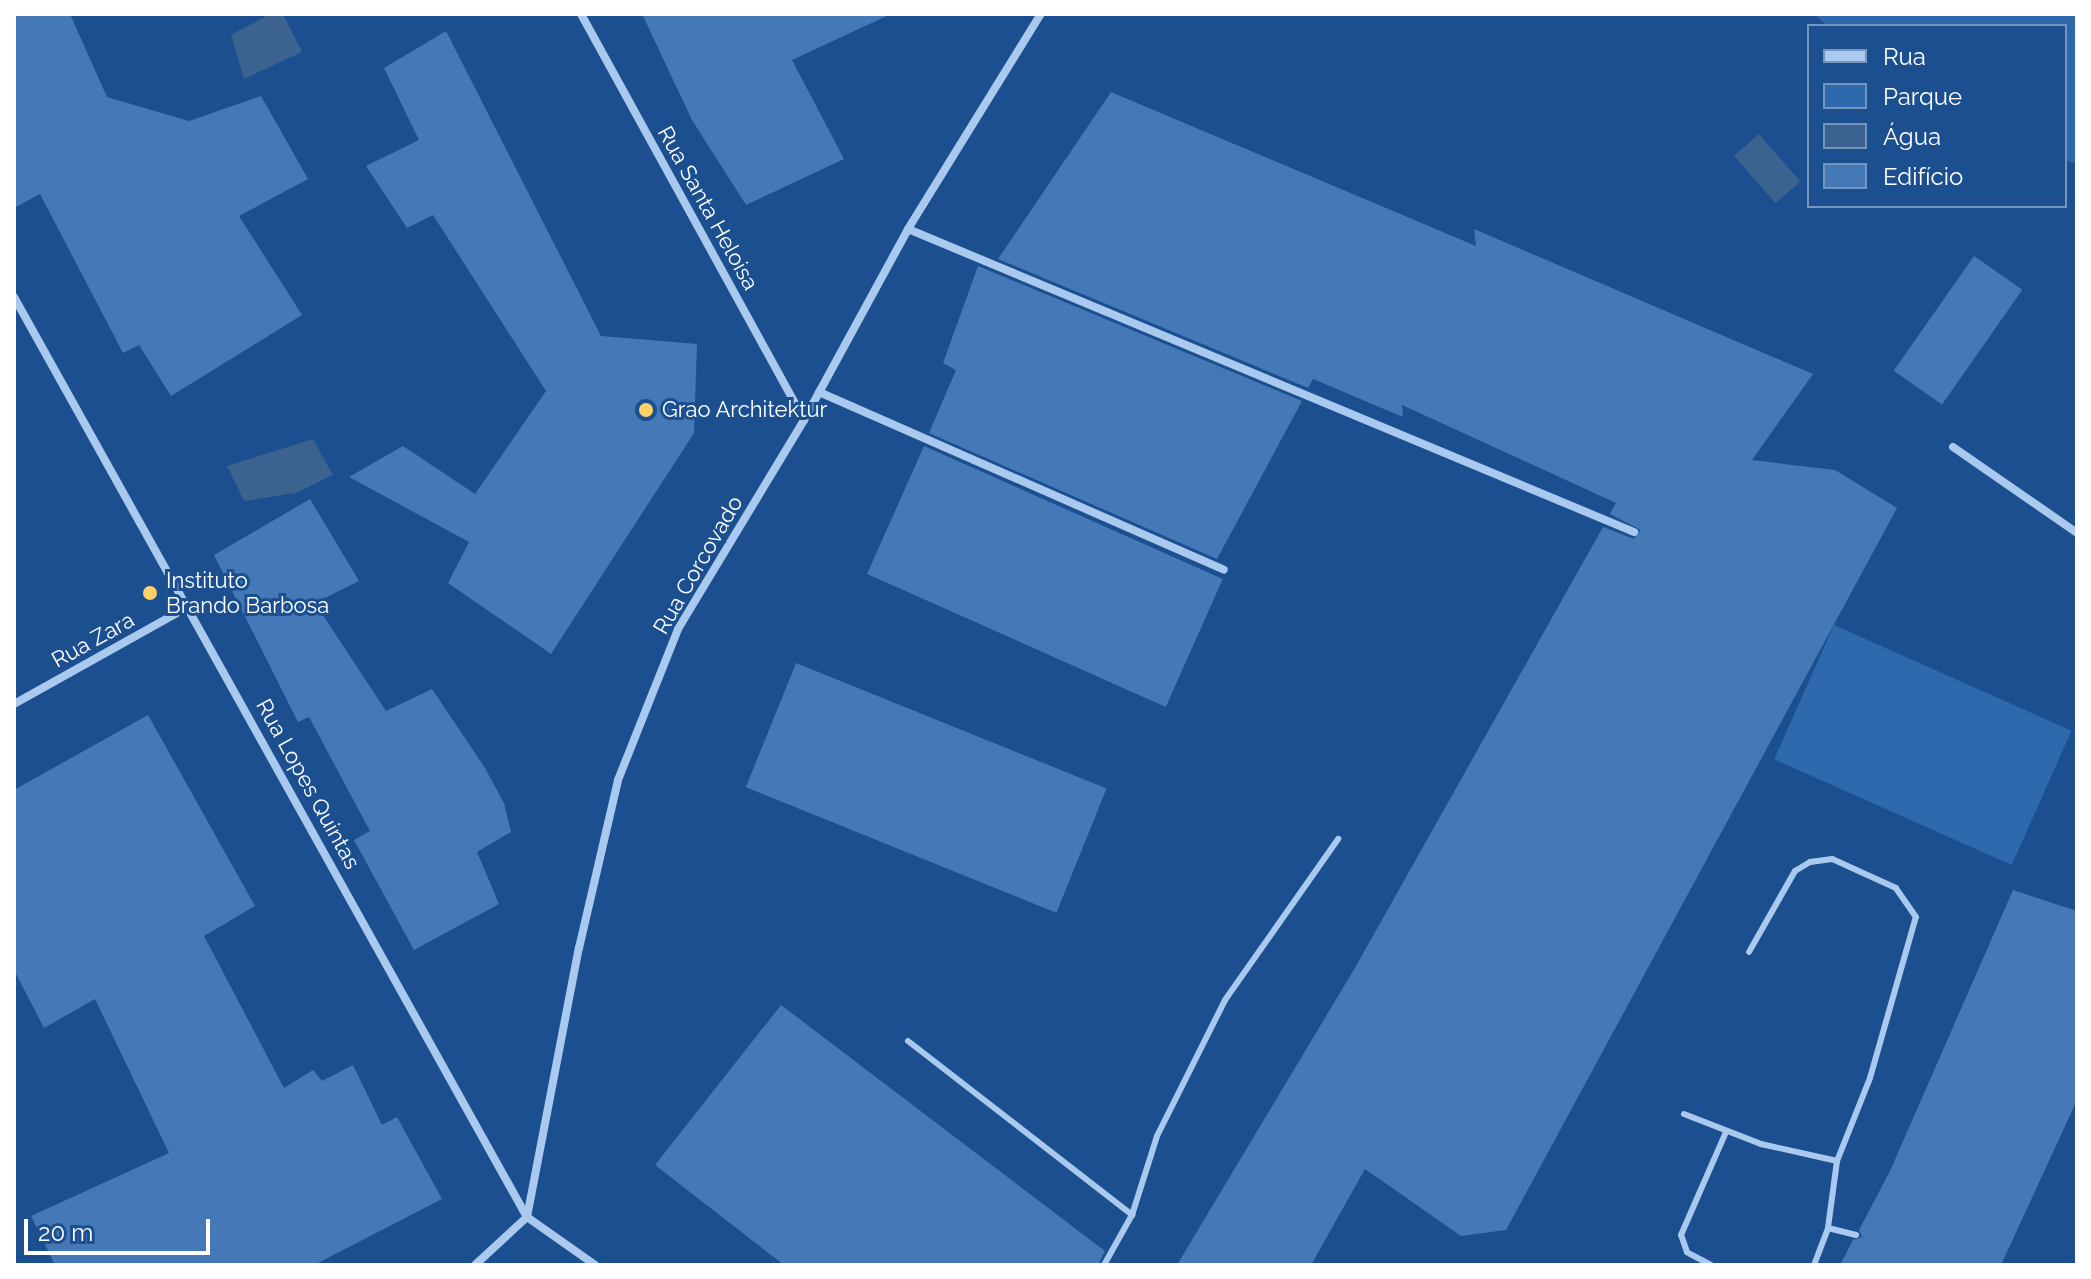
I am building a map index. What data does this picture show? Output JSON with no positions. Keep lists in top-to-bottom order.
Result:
{
  "streets": {
    "street": [
      "Rua Santa Heloisa",
      "Rua Corcovado",
      "Rua Zara",
      "Rua Lopes Quintas"
    ]
  },
  "crossings": [
    ["Rua Santa Heloisa", "Rua Corcovado"],
    ["Rua Corcovado", "Rua Lopes Quintas"],
    ["Rua Zara", "Rua Lopes Quintas"]
  ],
  "places": ["Grao Architektur", "Instituto Brando Barbosa"],
  "legend": [
    "Rua",
    "Parque",
    "Água",
    "Edifício"
  ],
  "scale_bar": "20 m"
}
